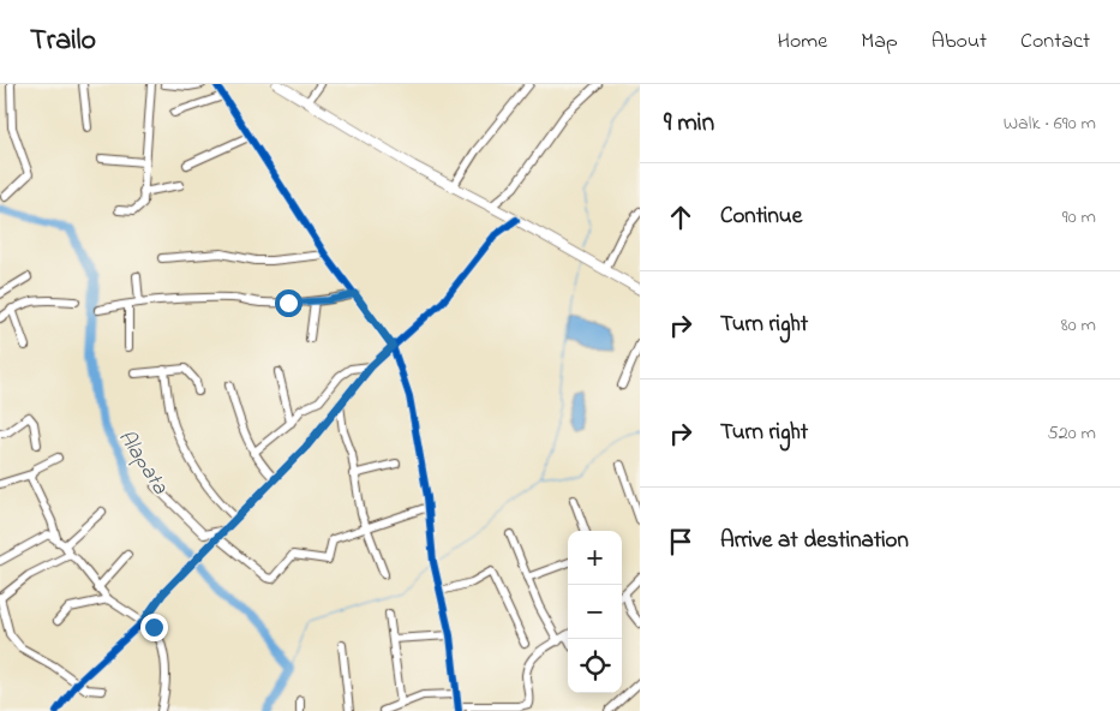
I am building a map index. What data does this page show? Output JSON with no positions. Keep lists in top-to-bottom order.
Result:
{
  "water": ["Alapata"],
  "page": {
    "header": "Trailo",
    "nav": [
      "Home",
      "Map",
      "About",
      "Contact"
    ],
    "heading": ["9 min", "Walk · 690 m"],
    "list": [
      ["Continue", "90 m"],
      ["Turn right", "80 m"],
      ["Turn right", "520 m"],
      "Arrive at destination"
    ],
    "map_buttons": ["+", "−"]
  }
}
